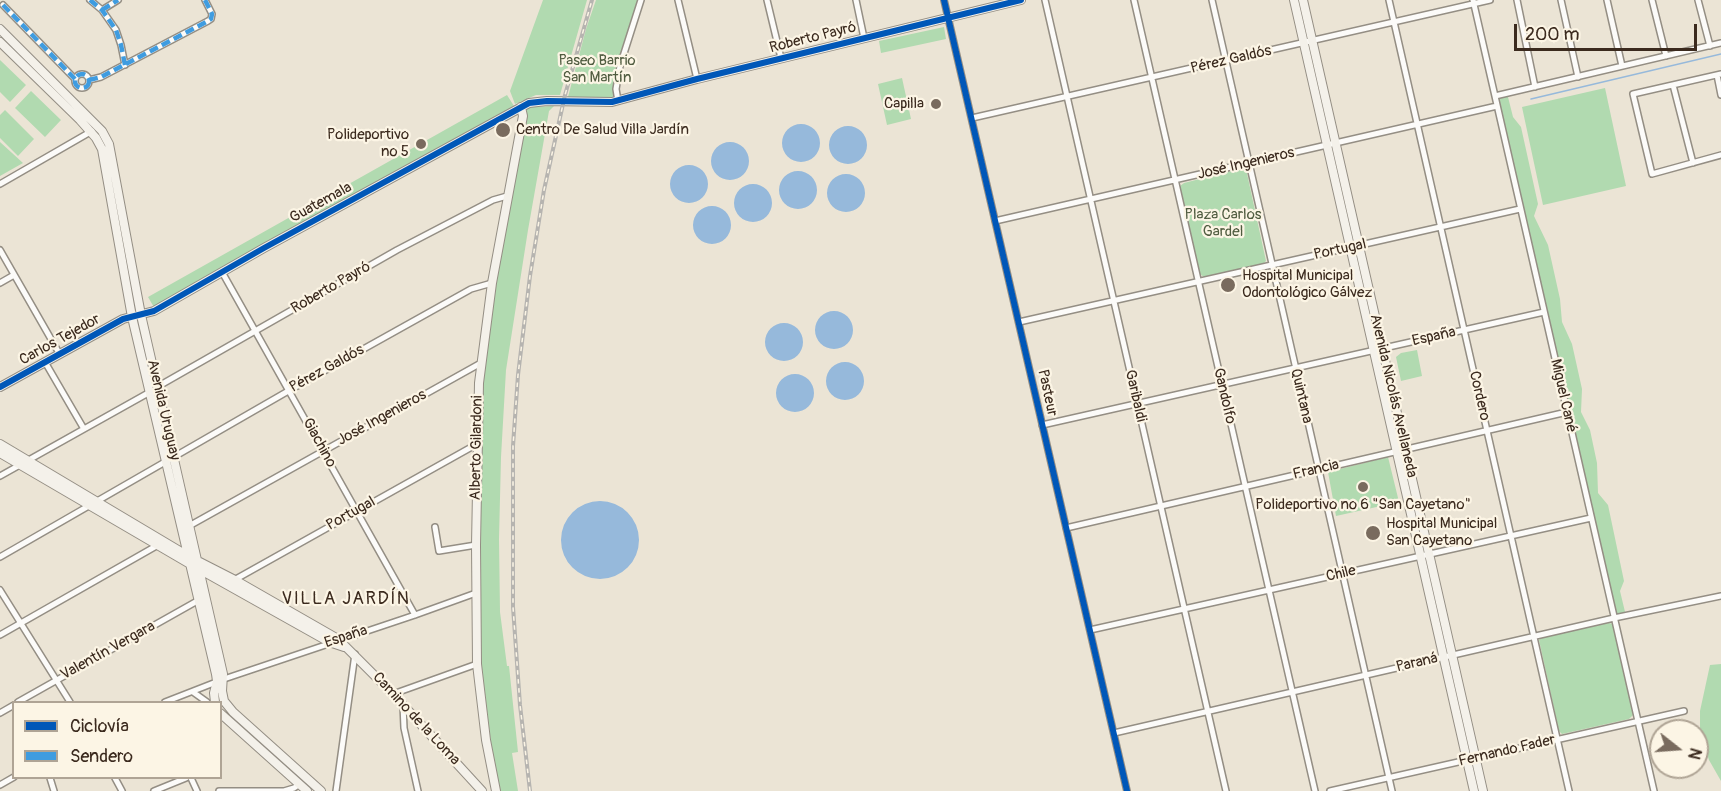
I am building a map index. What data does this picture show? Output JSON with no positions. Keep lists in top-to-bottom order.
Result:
{
  "streets": {
    "main road": [
      "Roberto Payró",
      "Guatemala",
      "Carlos Tejedor",
      "Avenida Nicolás Avellaneda",
      "Avenida Uruguay",
      "Alberto Gilardoni",
      "Camino de la Loma"
    ],
    "street": [
      "Pérez Galdós",
      "José Ingenieros",
      "Portugal",
      "España",
      "Pasteur",
      "Garibaldi",
      "Gandolfo",
      "Quintana",
      "Cordero",
      "Miguel Cané",
      "Giachino",
      "Francia",
      "Chile",
      "Valentín Vergara",
      "Paraná",
      "Fernando Fader"
    ]
  },
  "crossings": [
    ["Roberto Payró", "Guatemala"],
    ["Roberto Payró", "Pasteur"],
    ["Roberto Payró", "Avenida Uruguay"],
    ["Roberto Payró", "Giachino"],
    ["Roberto Payró", "Alberto Gilardoni"],
    ["Pérez Galdós", "Pasteur"],
    ["Pérez Galdós", "Garibaldi"],
    ["Pérez Galdós", "Gandolfo"],
    ["Pérez Galdós", "Quintana"],
    ["Pérez Galdós", "Avenida Nicolás Avellaneda"],
    ["Pérez Galdós", "Cordero"],
    ["Pérez Galdós", "Miguel Cané"],
    ["Pérez Galdós", "Avenida Uruguay"],
    ["Pérez Galdós", "Giachino"],
    ["Pérez Galdós", "Alberto Gilardoni"],
    ["José Ingenieros", "Pasteur"],
    ["José Ingenieros", "Garibaldi"],
    ["José Ingenieros", "Gandolfo"],
    ["José Ingenieros", "Quintana"],
    ["José Ingenieros", "Avenida Nicolás Avellaneda"],
    ["José Ingenieros", "Cordero"],
    ["José Ingenieros", "Miguel Cané"],
    ["José Ingenieros", "Avenida Uruguay"],
    ["José Ingenieros", "Giachino"],
    ["José Ingenieros", "Alberto Gilardoni"],
    ["Guatemala", "Carlos Tejedor"],
    ["Guatemala", "Avenida Uruguay"],
    ["Guatemala", "Giachino"],
    ["Guatemala", "Alberto Gilardoni"],
    ["Portugal", "Pasteur"],
    ["Portugal", "Garibaldi"],
    ["Portugal", "Gandolfo"],
    ["Portugal", "Quintana"],
    ["Portugal", "Avenida Nicolás Avellaneda"],
    ["Portugal", "Cordero"],
    ["Portugal", "Miguel Cané"],
    ["Portugal", "Giachino"],
    ["Portugal", "Alberto Gilardoni"],
    ["Portugal", "Camino de la Loma"],
    ["España", "Pasteur"],
    ["España", "Garibaldi"],
    ["España", "Gandolfo"],
    ["España", "Quintana"],
    ["España", "Avenida Nicolás Avellaneda"],
    ["España", "Cordero"],
    ["España", "Miguel Cané"],
    ["España", "Avenida Uruguay"],
    ["España", "Giachino"],
    ["España", "Alberto Gilardoni"],
    ["España", "Camino de la Loma"],
    ["Carlos Tejedor", "Avenida Uruguay"],
    ["Pasteur", "Francia"],
    ["Pasteur", "Chile"],
    ["Pasteur", "Paraná"],
    ["Garibaldi", "Francia"],
    ["Garibaldi", "Chile"],
    ["Garibaldi", "Paraná"],
    ["Gandolfo", "Francia"],
    ["Gandolfo", "Chile"],
    ["Gandolfo", "Paraná"],
    ["Quintana", "Francia"],
    ["Quintana", "Chile"],
    ["Quintana", "Paraná"],
    ["Quintana", "Fernando Fader"],
    ["Avenida Nicolás Avellaneda", "Francia"],
    ["Avenida Nicolás Avellaneda", "Chile"],
    ["Avenida Nicolás Avellaneda", "Paraná"],
    ["Avenida Nicolás Avellaneda", "Fernando Fader"],
    ["Cordero", "Francia"],
    ["Cordero", "Chile"],
    ["Cordero", "Paraná"],
    ["Cordero", "Fernando Fader"],
    ["Miguel Cané", "Francia"],
    ["Miguel Cané", "Chile"],
    ["Miguel Cané", "Paraná"],
    ["Miguel Cané", "Fernando Fader"],
    ["Avenida Uruguay", "Valentín Vergara"],
    ["Avenida Uruguay", "Camino de la Loma"]
  ],
  "districts": ["VILLA JARDÍN"],
  "parks": ["Paseo Barrio San Martín", "Plaza Carlos Gardel"],
  "places": [
    "Capilla",
    "Centro De Salud Villa Jardín",
    "Polideportivo nº 5",
    "Hospital Municipal Odontológico Gálvez",
    "Polideportivo nº 6 \"San Cayetano\"",
    "Hospital Municipal San Cayetano"
  ],
  "legend": ["Ciclovía", "Sendero"],
  "scale_bar": "200 m",
  "north": "right"
}
